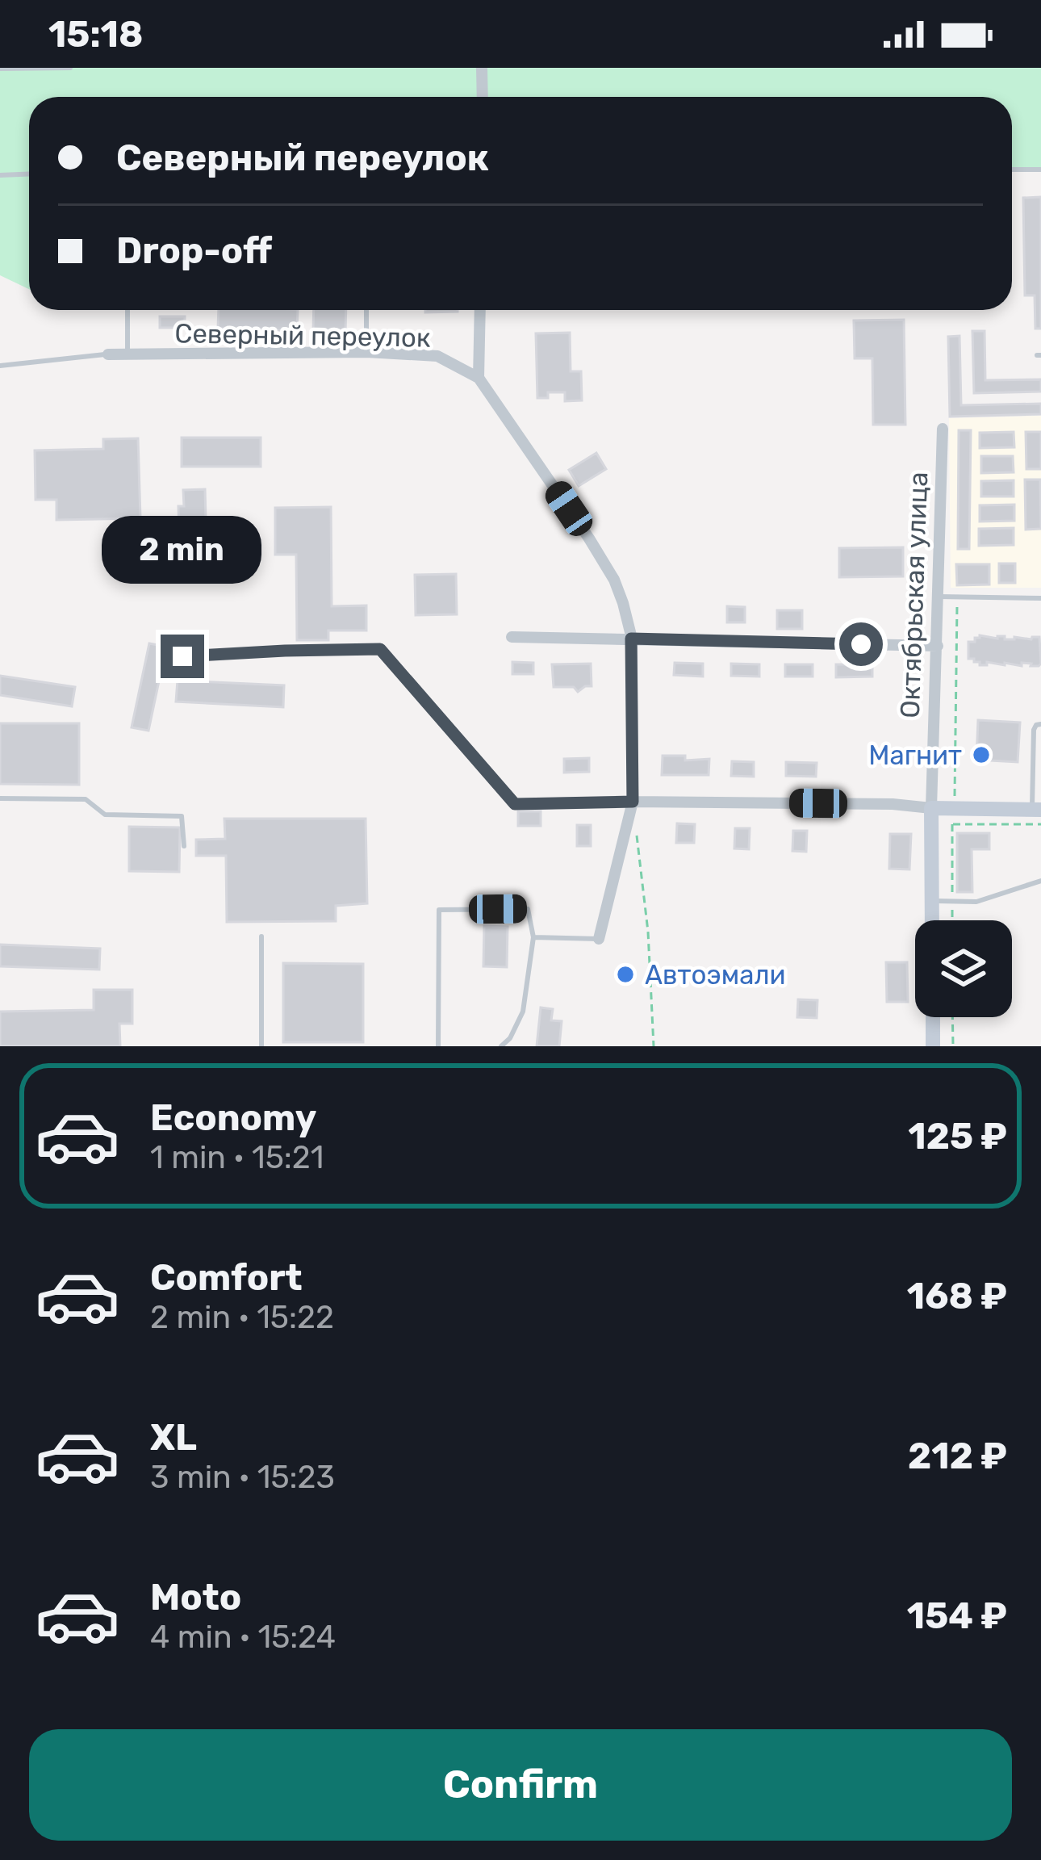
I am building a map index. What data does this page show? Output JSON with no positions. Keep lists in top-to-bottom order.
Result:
{
  "streets": {
    "main road": ["Октябрьская улица"],
    "street": ["Северный переулок"]
  },
  "places": ["Магнит", "Автоэмали"],
  "page": {
    "status": "15:18",
    "banner": ["Северный переулок", "Drop-off"],
    "bubble": "2 min",
    "list": [
      {
        "name": "Economy",
        "note": "1 min · 15:21",
        "value": "125 ₽"
      },
      {
        "name": "Comfort",
        "note": "2 min · 15:22",
        "value": "168 ₽"
      },
      {
        "name": "XL",
        "note": "3 min · 15:23",
        "value": "212 ₽"
      },
      {
        "name": "Moto",
        "note": "4 min · 15:24",
        "value": "154 ₽"
      }
    ],
    "buttons": "Confirm"
  }
}
